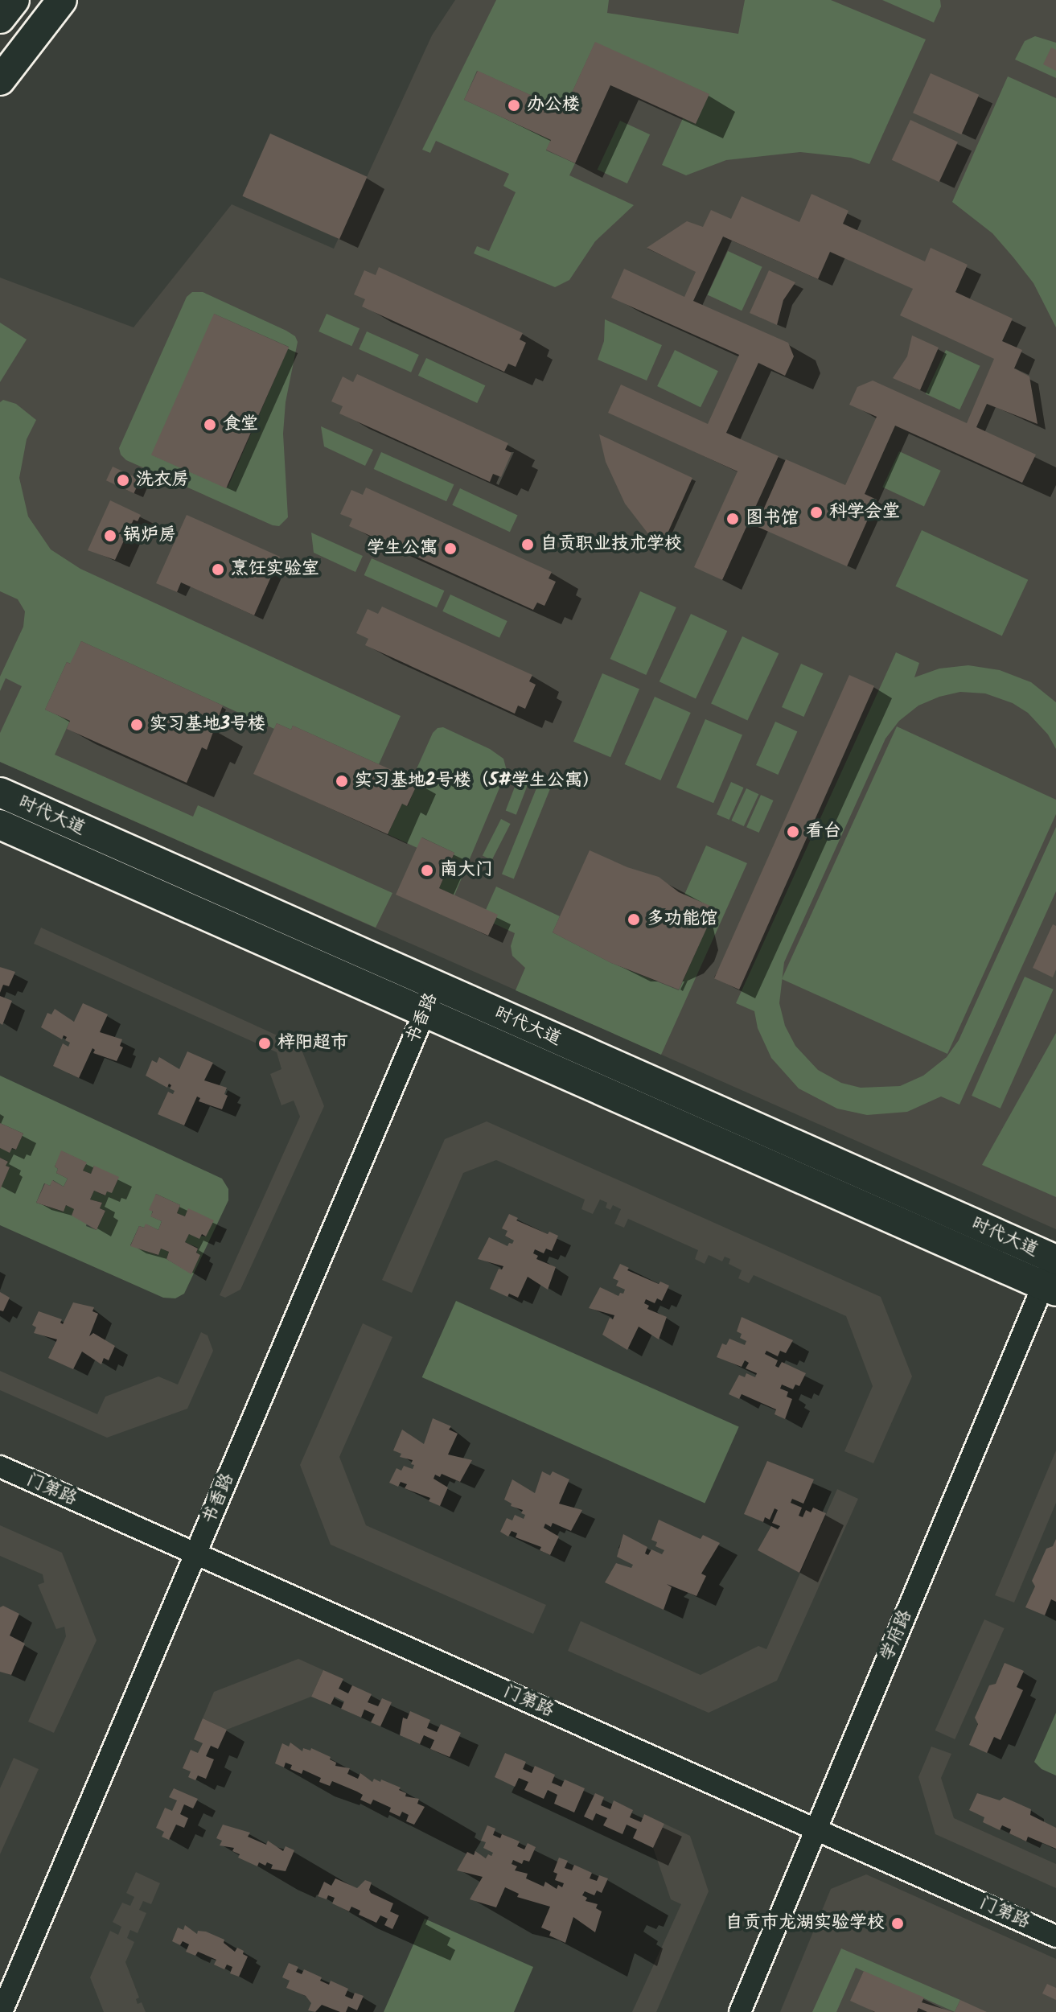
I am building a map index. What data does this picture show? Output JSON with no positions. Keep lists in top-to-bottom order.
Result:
{
  "streets": {
    "main road": ["时代大道"],
    "street": ["书香路", "门第路", "学府路"]
  },
  "crossings": [
    ["时代大道", "书香路"],
    ["时代大道", "学府路"],
    ["书香路", "门第路"],
    ["门第路", "学府路"]
  ],
  "places": [
    "办公楼",
    "食堂",
    "洗衣房",
    "科学会堂",
    "图书馆",
    "锅炉房",
    "自贡职业技术学校",
    "学生公寓",
    "烹饪实验室",
    "实习基地3号楼",
    "实习基地2号楼（5#学生公寓）",
    "看台",
    "南大门",
    "多功能馆",
    "梓阳超市",
    "自贡市龙湖实验学校"
  ]
}
